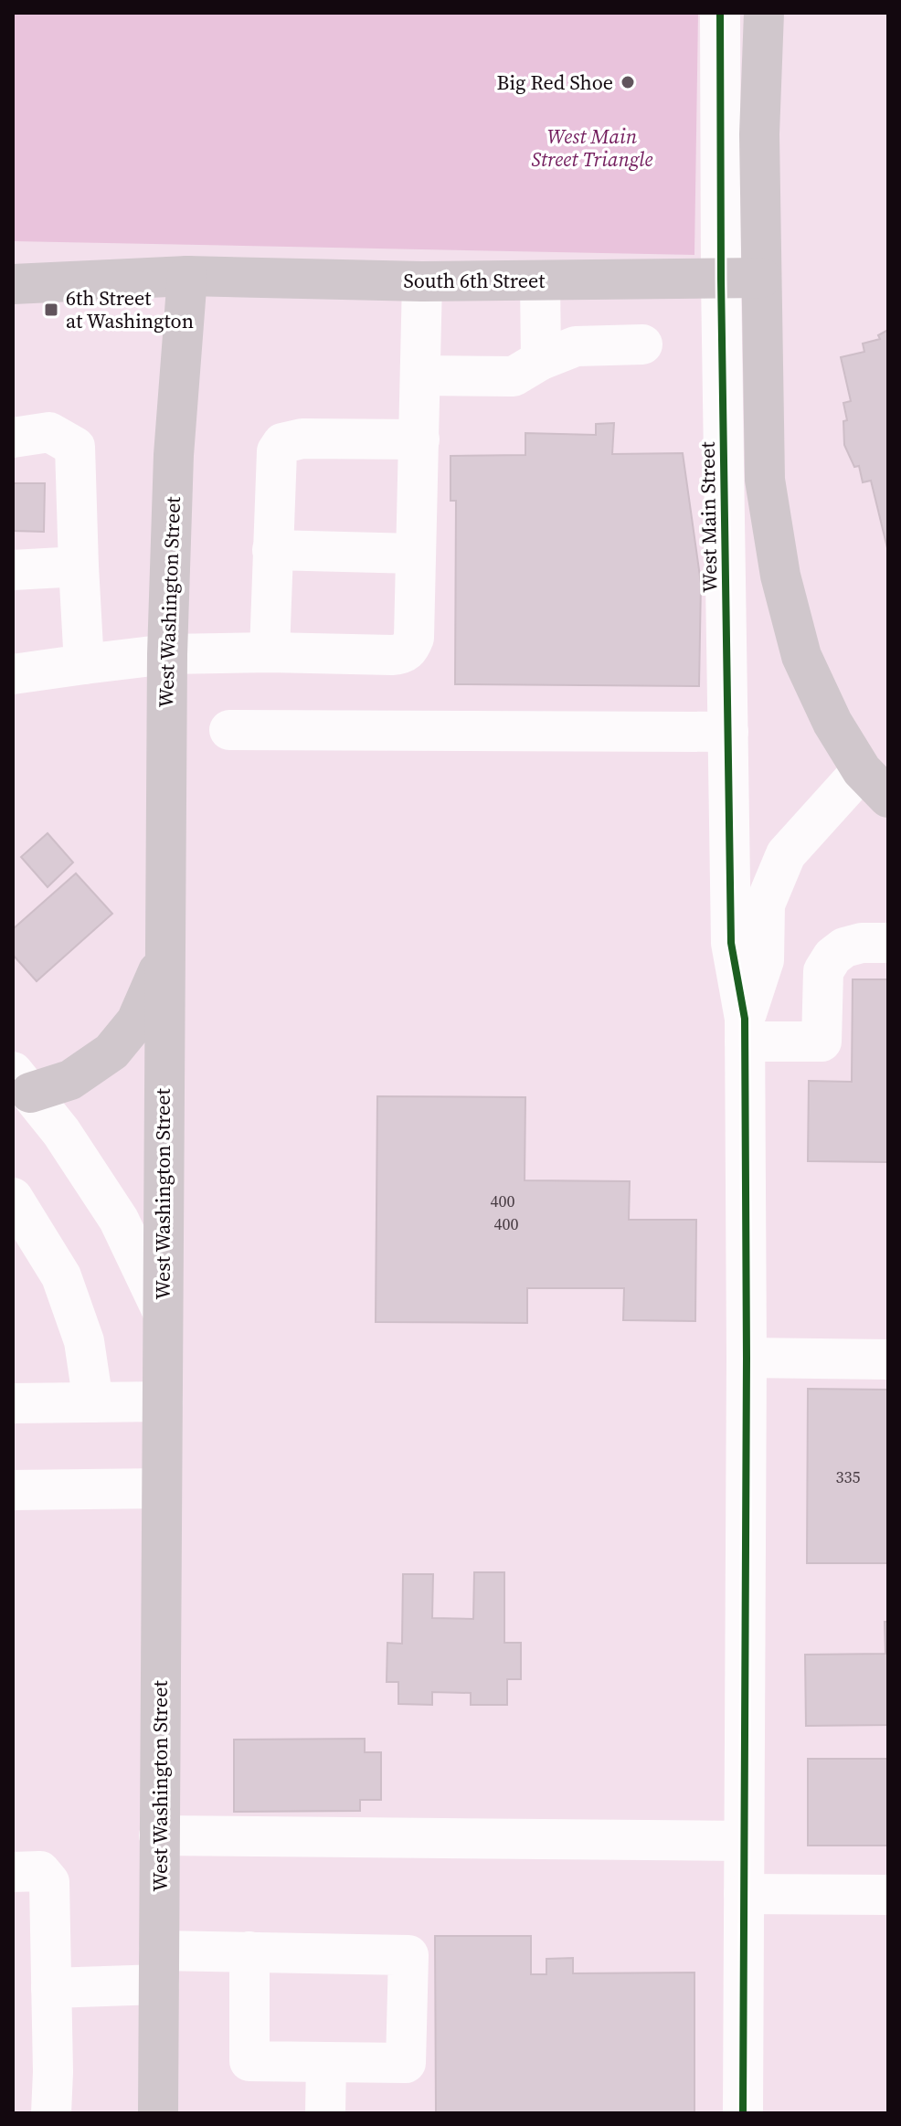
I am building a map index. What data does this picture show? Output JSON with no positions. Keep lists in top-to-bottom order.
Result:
{
  "streets": {
    "main road": ["South 6th Street", "West Washington Street"],
    "street": ["West Main Street"]
  },
  "crossings": [
    ["South 6th Street", "West Main Street"],
    ["South 6th Street", "West Washington Street"]
  ],
  "parks": ["West Main Street Triangle"],
  "places": {
    "other": ["Big Red Shoe"],
    "transit": ["6th Street at Washington"]
  },
  "house_numbers": ["400", "400", "335"]
}
